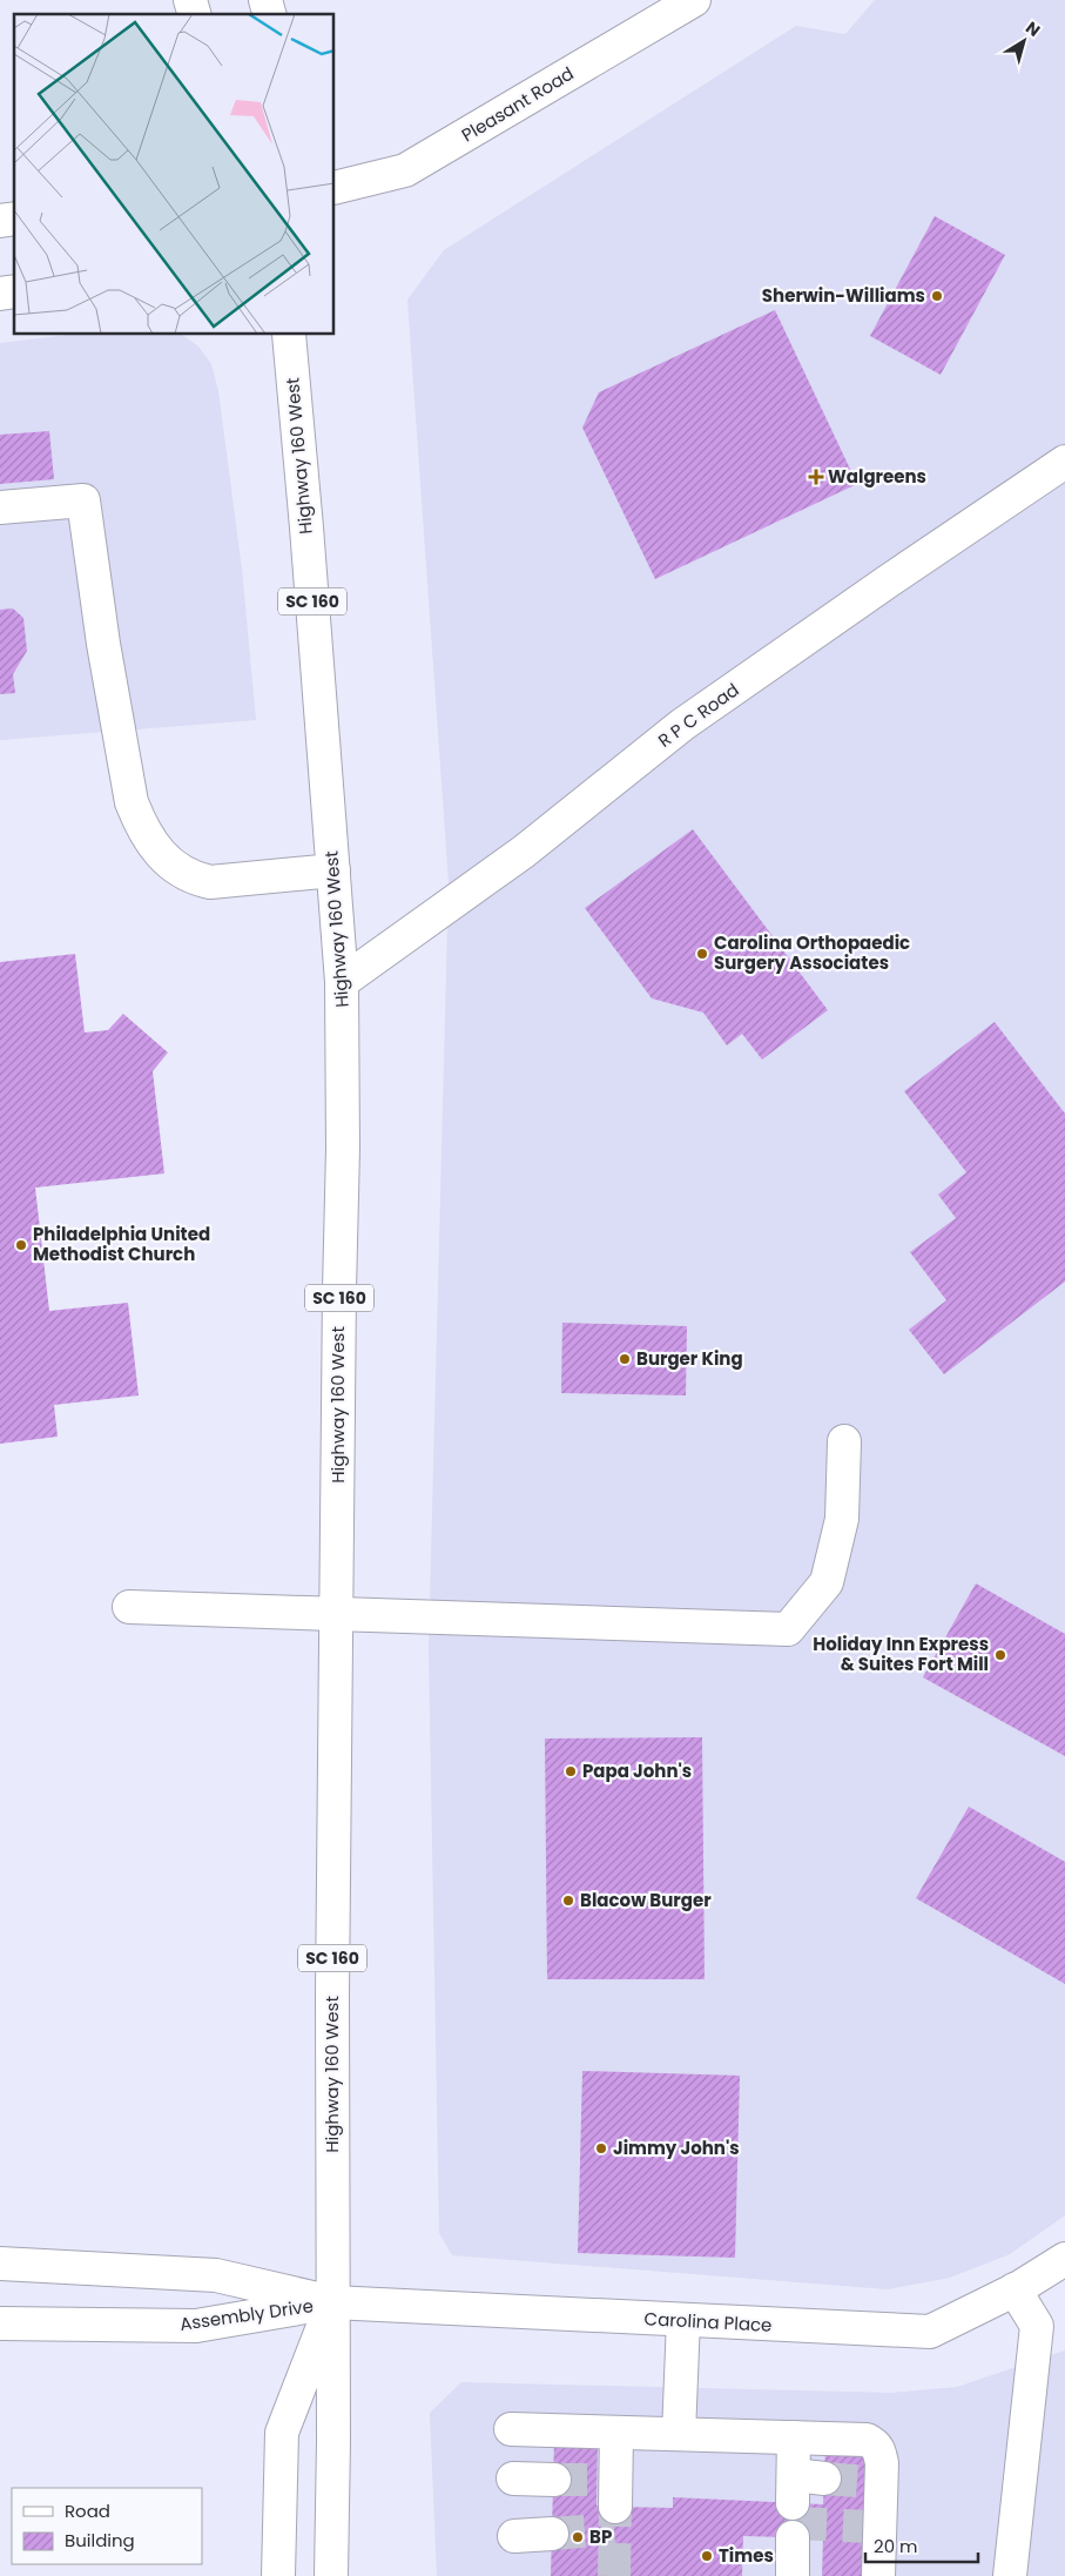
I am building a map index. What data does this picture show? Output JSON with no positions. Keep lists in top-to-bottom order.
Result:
{
  "streets": {
    "main road": [
      "Pleasant Road",
      "Highway 160 West",
      "SC 160",
      "R P C Road",
      "Assembly Drive",
      "Carolina Place"
    ]
  },
  "crossings": [
    ["Highway 160 West", "R P C Road"],
    ["Highway 160 West", "Assembly Drive"],
    ["Highway 160 West", "Carolina Place"],
    ["Assembly Drive", "Carolina Place"]
  ],
  "places": {
    "other": [
      "Sherwin-Williams",
      "Carolina Orthopaedic Surgery Associates",
      "Philadelphia United Methodist Church",
      "Burger King",
      "Holiday Inn Express & Suites Fort Mill",
      "Papa John's",
      "Blacow Burger",
      "Jimmy John's",
      "BP",
      "Times"
    ],
    "health": ["Walgreens"]
  },
  "legend": ["Road", "Building"],
  "scale_bar": "20 m",
  "north": "top right"
}
